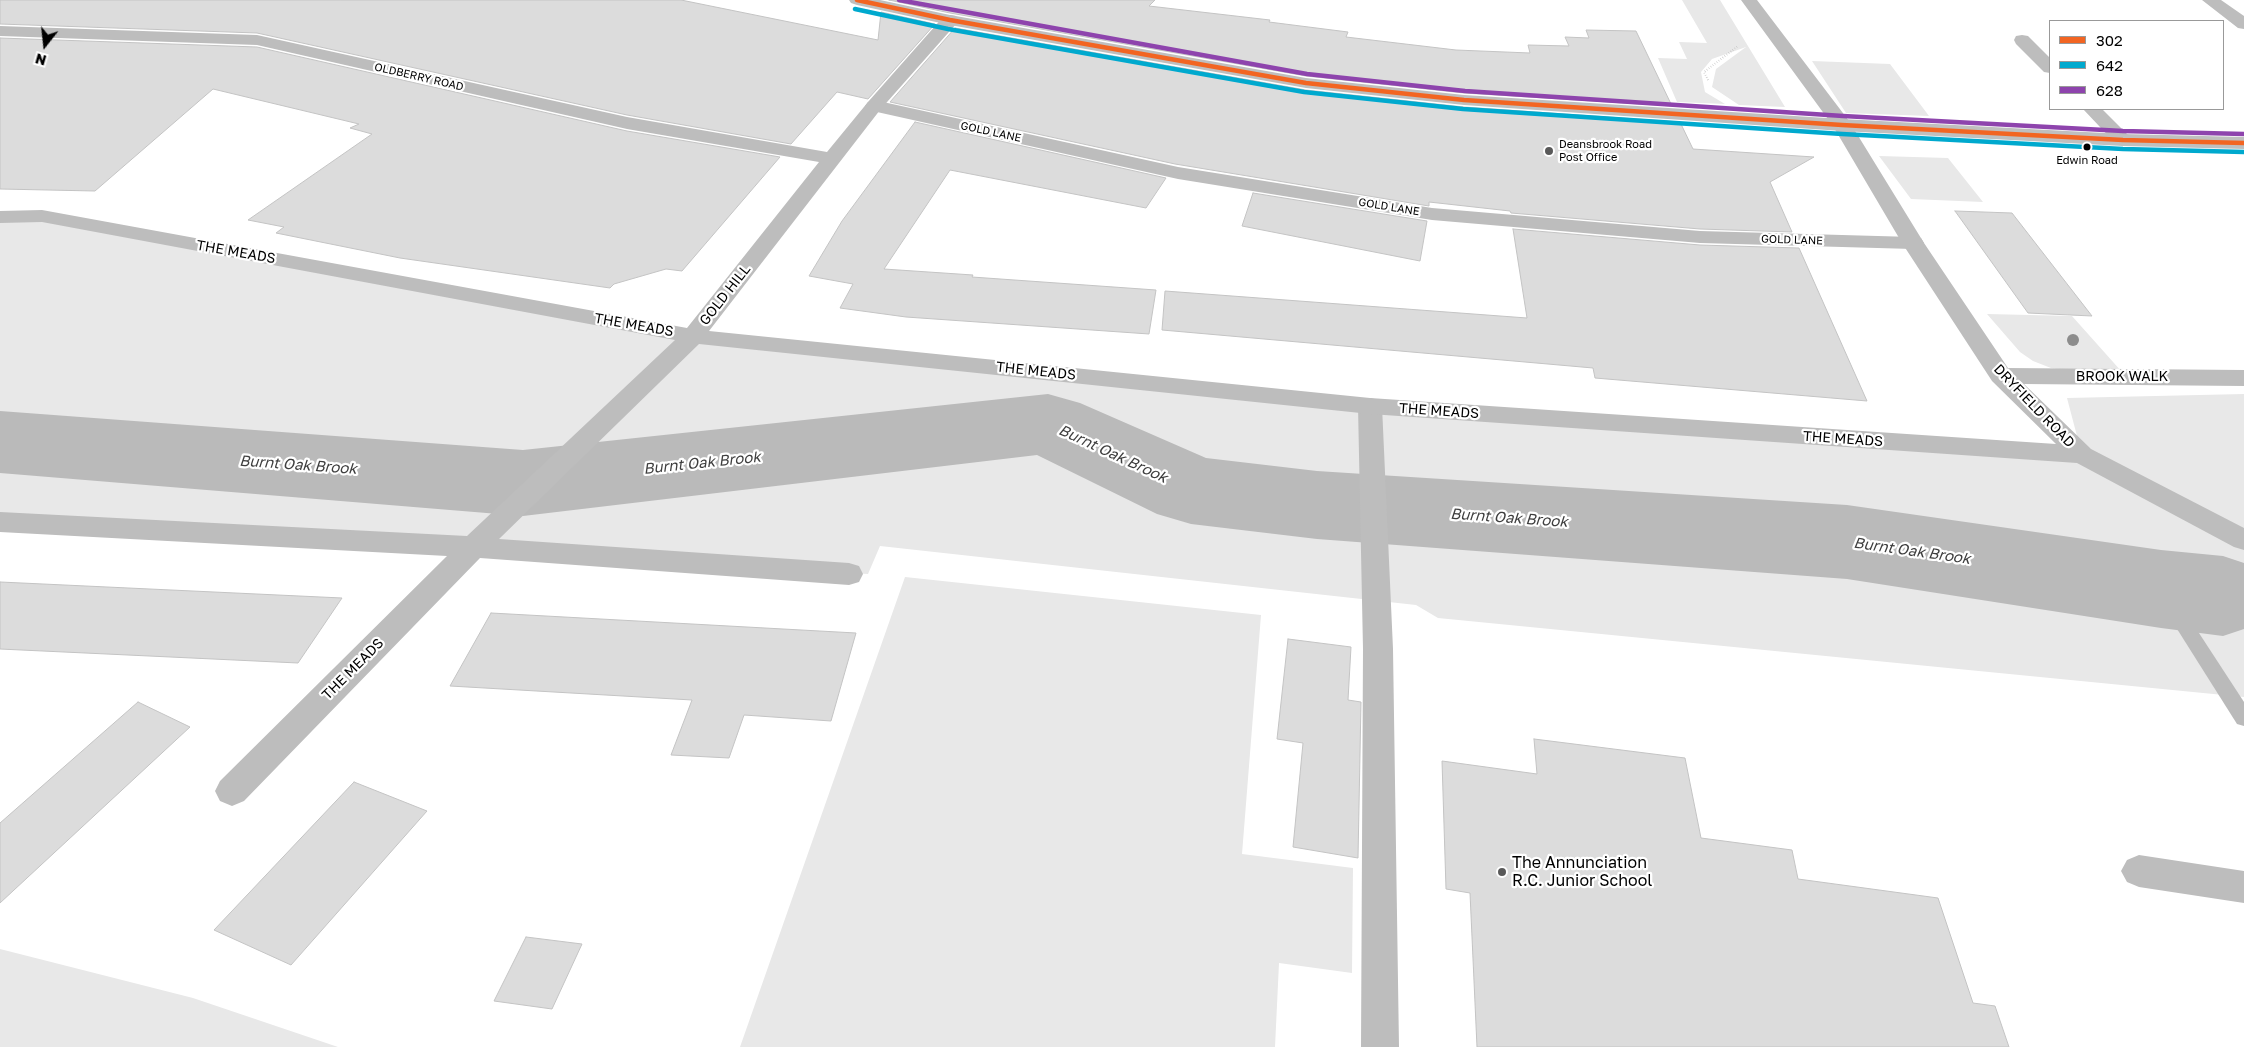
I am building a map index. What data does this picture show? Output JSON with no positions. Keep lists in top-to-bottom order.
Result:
{
  "streets": {
    "street": [
      "OLDBERRY ROAD",
      "GOLD LANE",
      "THE MEADS",
      "GOLD HILL",
      "BROOK WALK",
      "DRYFIELD ROAD"
    ]
  },
  "crossings": [
    ["OLDBERRY ROAD", "GOLD HILL"],
    ["GOLD LANE", "GOLD HILL"],
    ["GOLD LANE", "DRYFIELD ROAD"],
    ["THE MEADS", "GOLD HILL"],
    ["THE MEADS", "DRYFIELD ROAD"],
    ["BROOK WALK", "DRYFIELD ROAD"]
  ],
  "water": ["Burnt Oak Brook"],
  "places": ["Edwin Road", "Deansbrook Road Post Office", "The Annunciation R.C. Junior School"],
  "lines": ["transit line 302", "transit line 628", "transit line 642"],
  "legend": ["302", "642", "628"],
  "north": "bottom"
}
